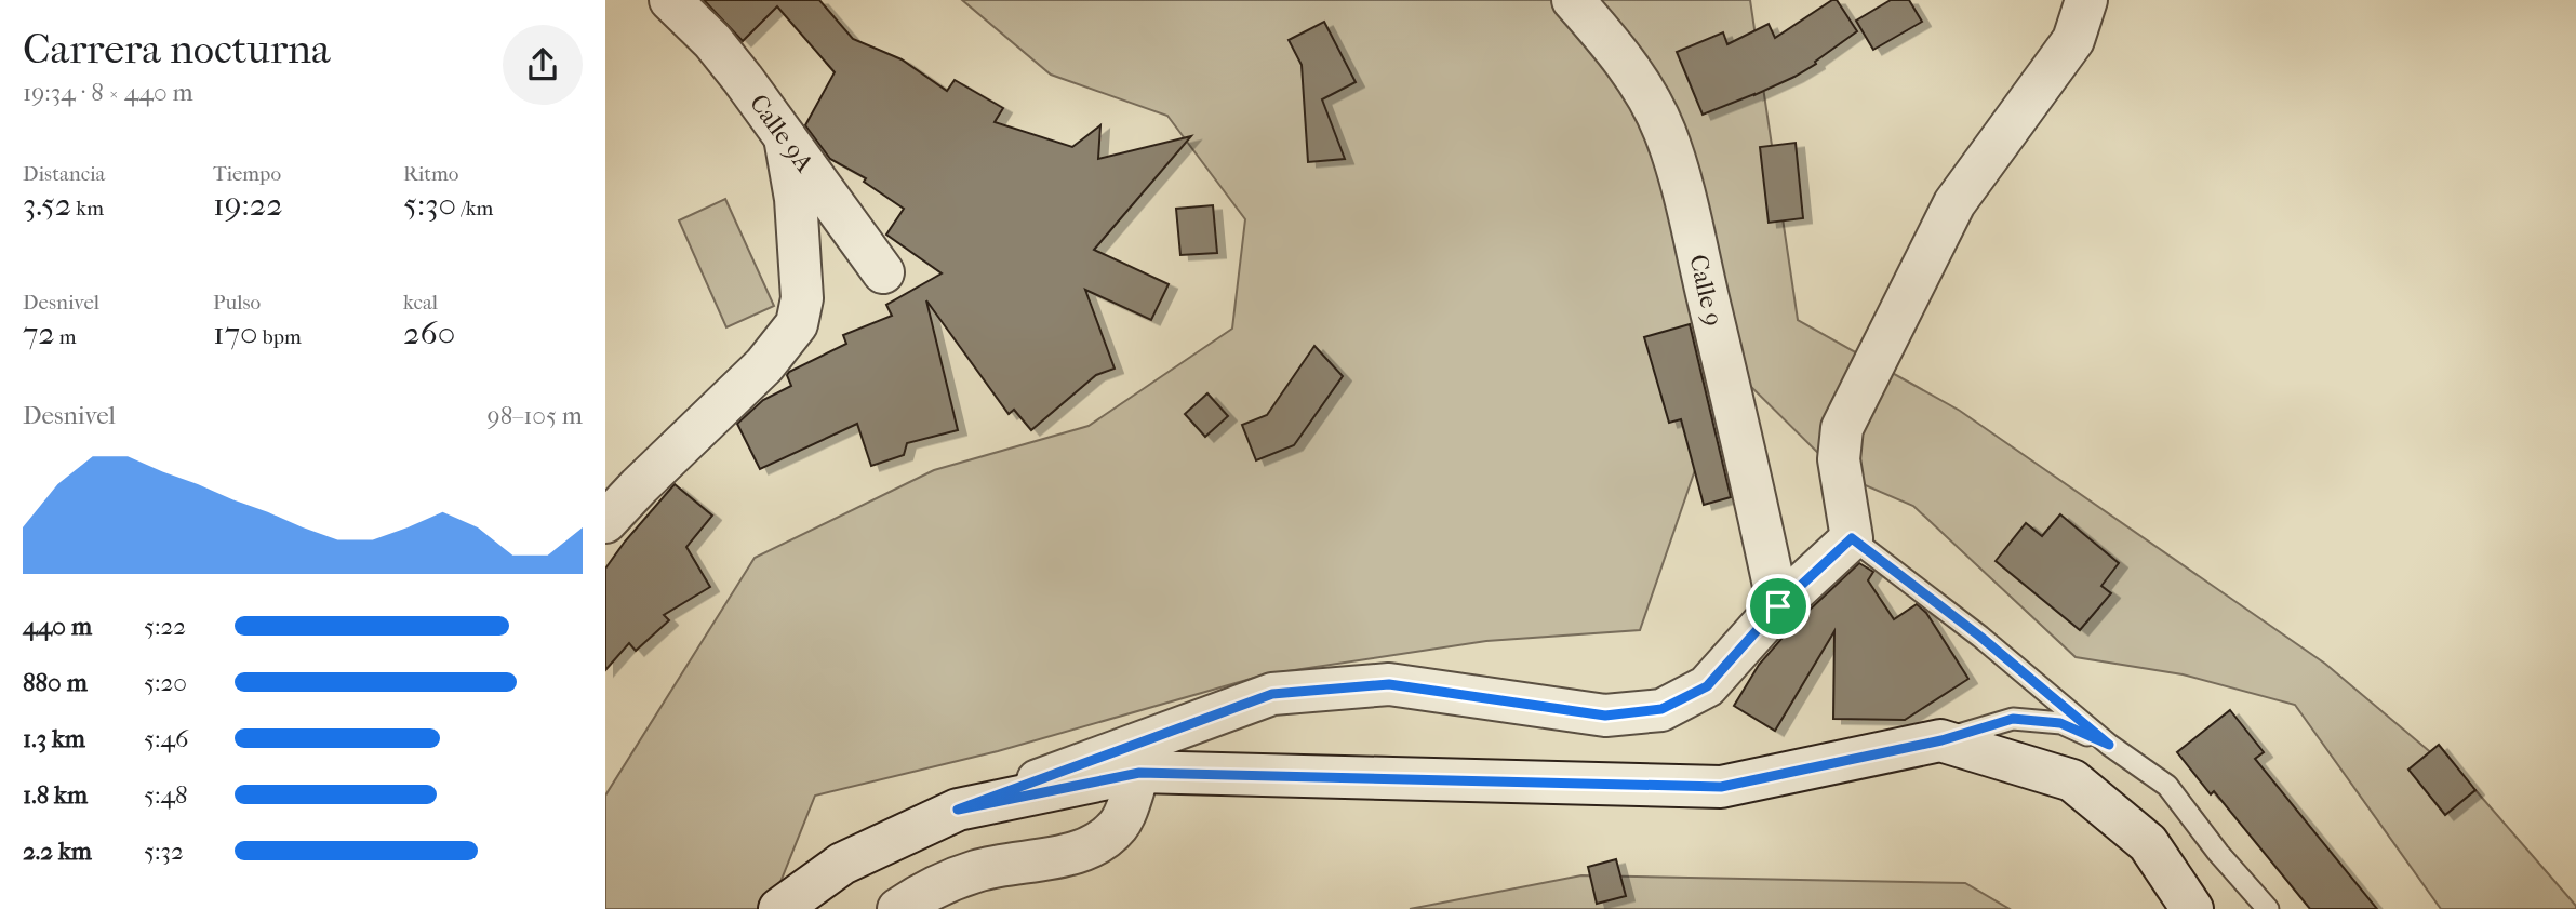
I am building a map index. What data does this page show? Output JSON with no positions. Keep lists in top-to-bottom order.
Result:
{
  "streets": {
    "street": ["Calle 9A", "Calle 9"]
  },
  "page": {
    "heading": ["Carrera nocturna", "19:34 · 8 × 440 m"],
    "stats": [
      ["Distancia", "3.52 km"],
      ["Tiempo", "19:22"],
      ["Ritmo", "5:30 /km"],
      ["Desnivel", "72 m"],
      ["Pulso", "170 bpm"],
      ["kcal", "260"]
    ],
    "chart": ["Desnivel", "98–105 m"],
    "list": [
      {
        "name": "440 m",
        "note": "5:22"
      },
      {
        "name": "880 m",
        "note": "5:20"
      },
      {
        "name": "1.3 km",
        "note": "5:46"
      },
      {
        "name": "1.8 km",
        "note": "5:48"
      },
      {
        "name": "2.2 km",
        "note": "5:32"
      }
    ]
  }
}
